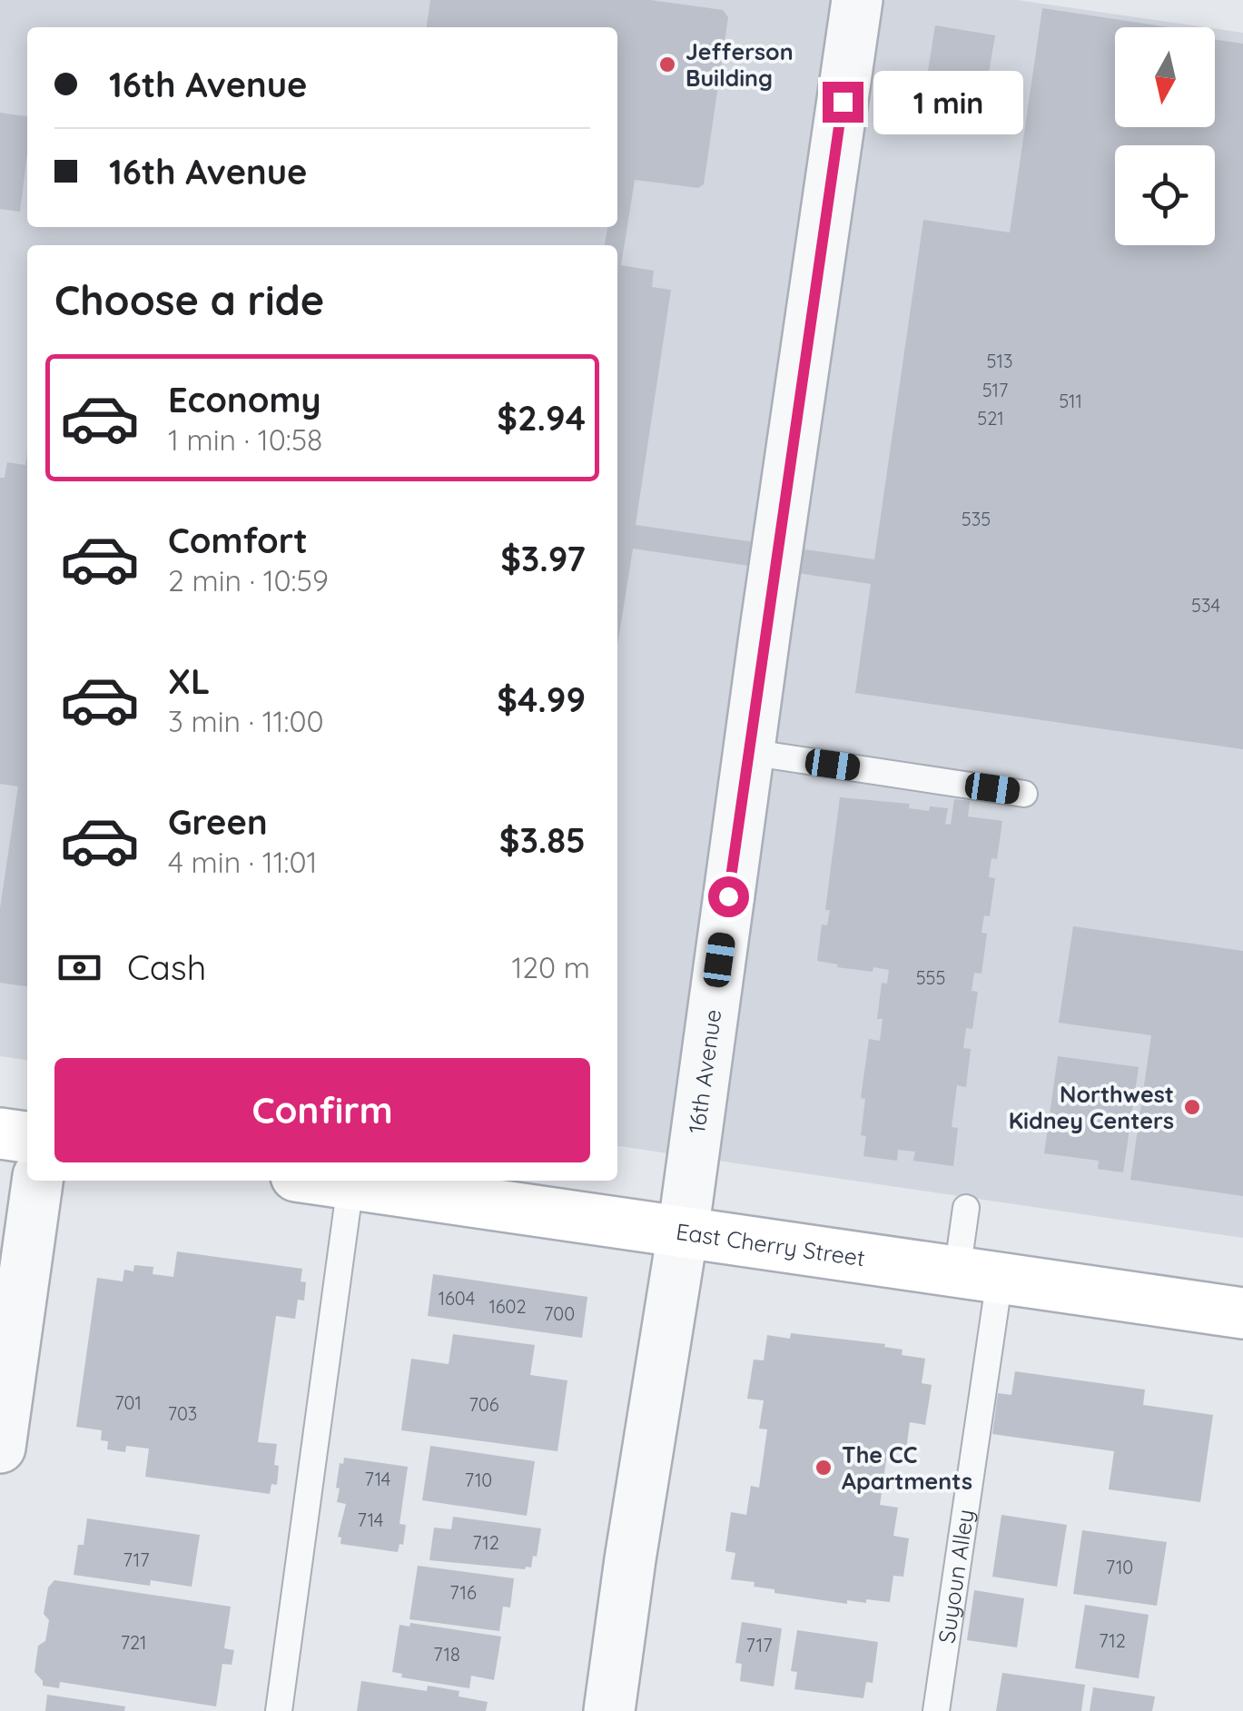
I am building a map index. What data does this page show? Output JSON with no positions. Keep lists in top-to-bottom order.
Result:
{
  "streets": {
    "main road": ["East Cherry Street"],
    "street": ["16th Avenue"],
    "lane": ["Suyoun Alley"]
  },
  "crossings": [
    ["16th Avenue", "East Cherry Street"],
    ["East Cherry Street", "Suyoun Alley"]
  ],
  "places": ["Jefferson Building", "Northwest Kidney Centers", "The CC Apartments"],
  "house_numbers": [
    "513",
    "517",
    "511",
    "521",
    "535",
    "534",
    "555",
    "1604",
    "1602",
    "700",
    "701",
    "706",
    "703",
    "714",
    "710",
    "714",
    "712",
    "717",
    "710",
    "716",
    "712",
    "721",
    "717",
    "718"
  ],
  "north": "bottom",
  "page": {
    "banner": ["16th Avenue", "16th Avenue"],
    "bubble": "1 min",
    "heading": "Choose a ride",
    "list": [
      {
        "name": "Economy",
        "note": "1 min · 10:58",
        "value": "$2.94"
      },
      {
        "name": "Comfort",
        "note": "2 min · 10:59",
        "value": "$3.97"
      },
      {
        "name": "XL",
        "note": "3 min · 11:00",
        "value": "$4.99"
      },
      {
        "name": "Green",
        "note": "4 min · 11:01",
        "value": "$3.85"
      }
    ],
    "pay": ["Cash", "120 m"],
    "buttons": "Confirm"
  }
}
